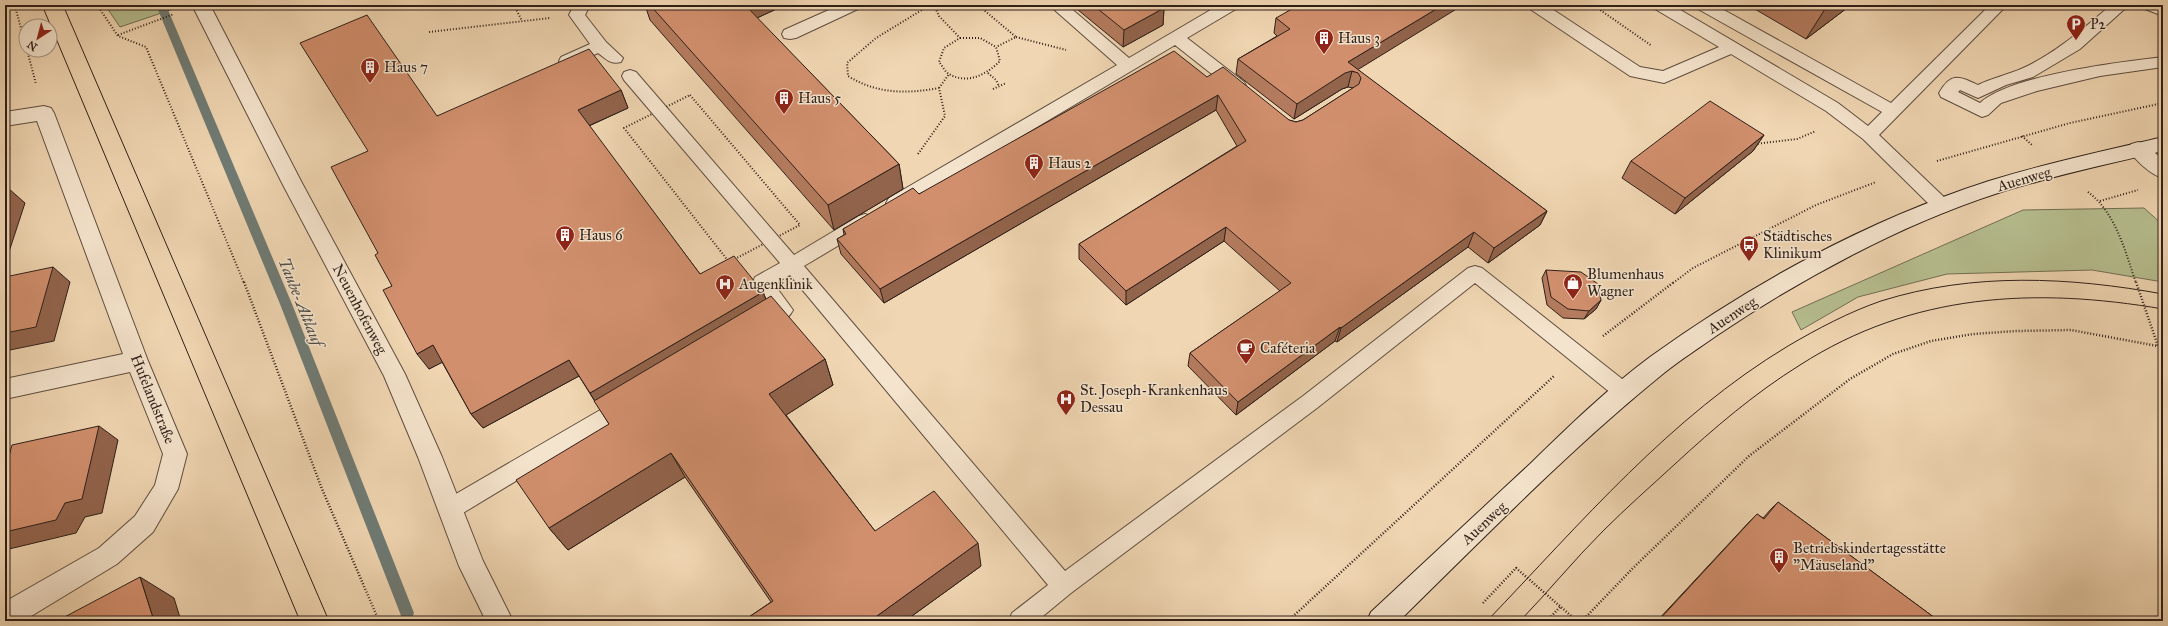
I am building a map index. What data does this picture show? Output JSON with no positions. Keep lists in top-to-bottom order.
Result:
{
  "streets": {
    "street": ["Auenweg", "Neuenhofenweg", "Hufelandstraße"]
  },
  "water": ["Taube-Altlauf"],
  "places": {
    "parking": ["P2"],
    "building": [
      "Haus 3",
      "Haus 7",
      "Haus 5",
      "Haus 2",
      "Haus 6",
      "Betriebskindertagesstätte \"Mäuseland\""
    ],
    "bus stop": ["Städtisches Klinikum"],
    "shop": ["Blumenhaus Wagner"],
    "hospital": ["Augenklinik", "St. Joseph-Krankenhaus Dessau"],
    "cafe": ["Caféteria"]
  },
  "north": "bottom left"
}
